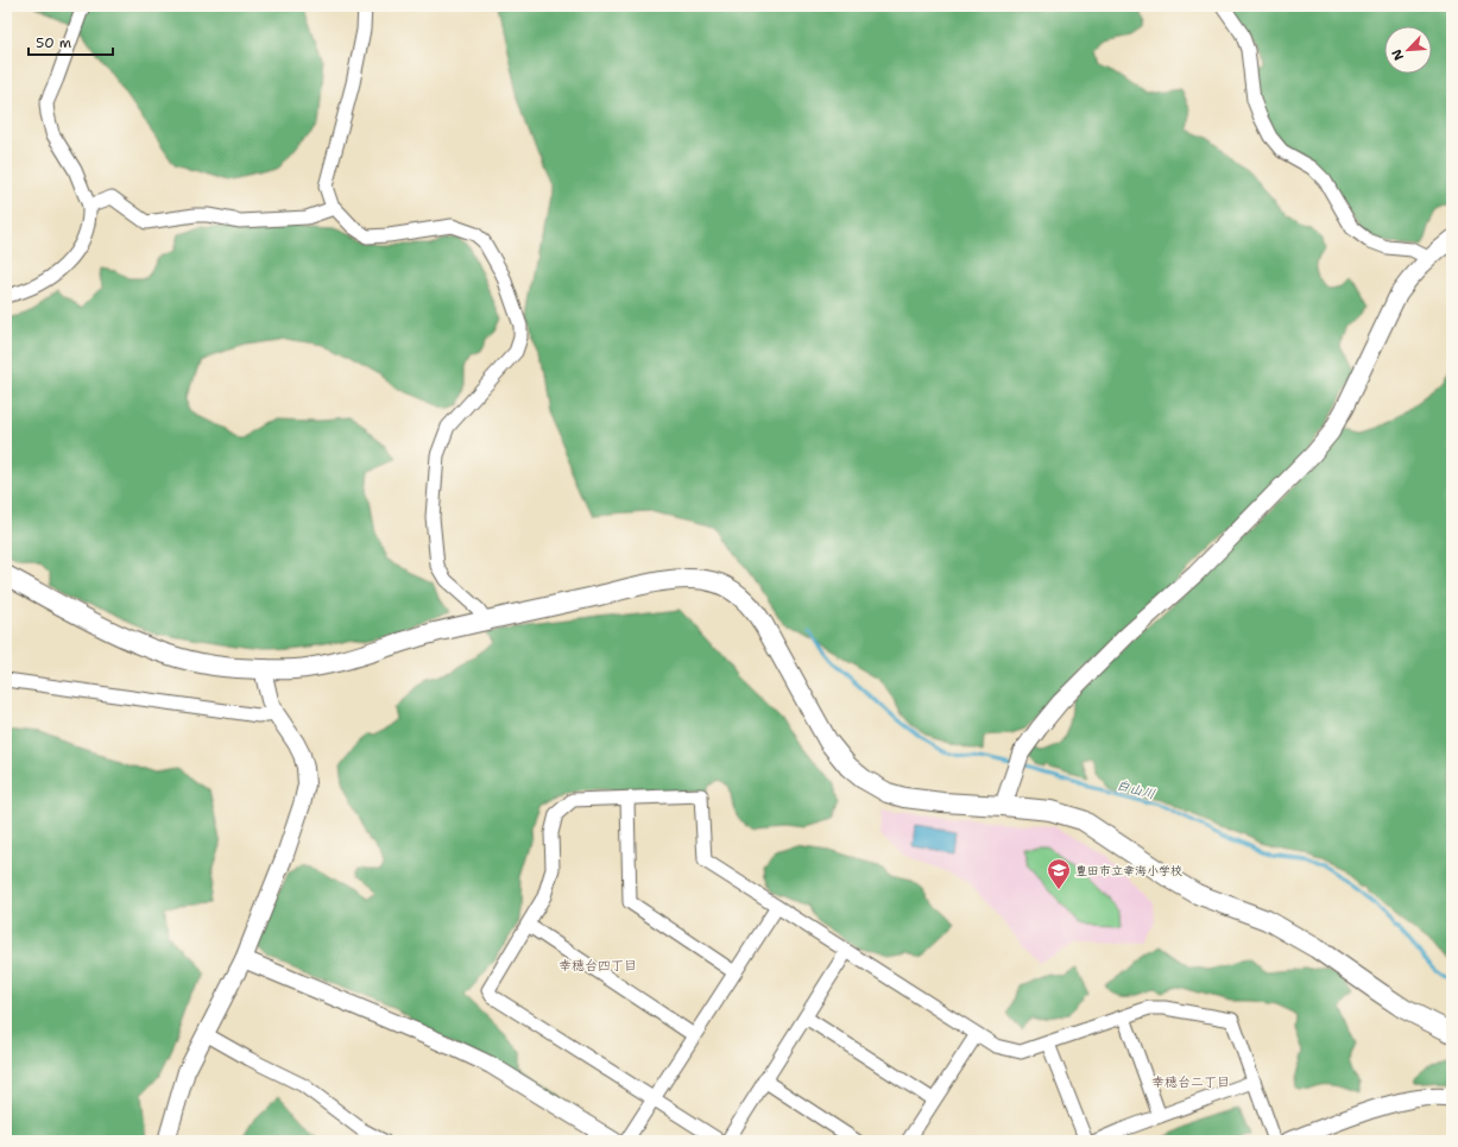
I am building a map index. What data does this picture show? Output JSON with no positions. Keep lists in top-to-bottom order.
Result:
{
  "districts": ["幸穂台四丁目", "幸穂台二丁目"],
  "water": ["白山川"],
  "places": {
    "school or university": ["豊田市立幸海小学校"]
  },
  "scale_bar": "50 m",
  "north": "bottom left"
}
